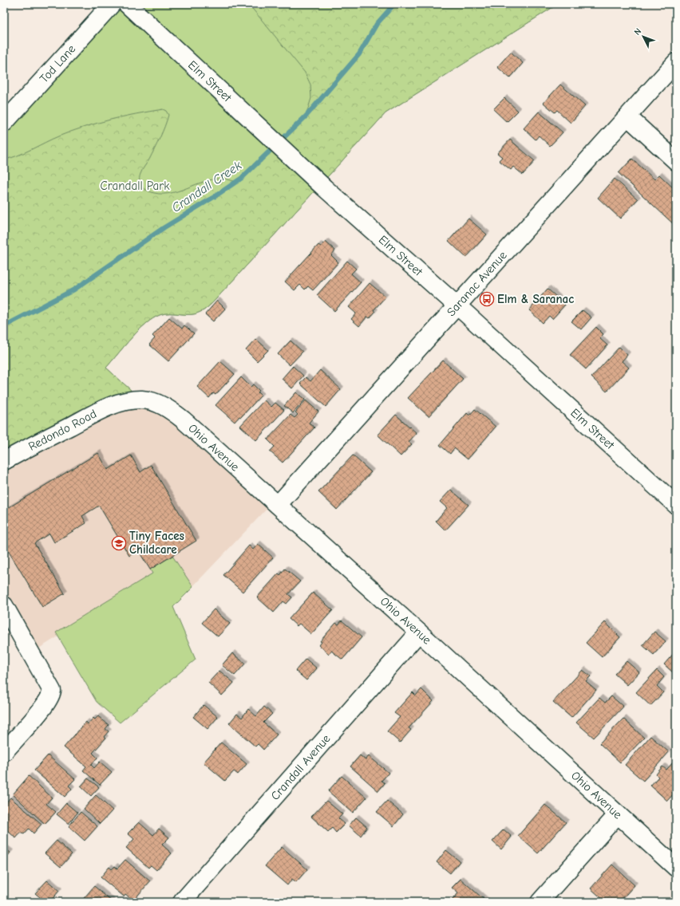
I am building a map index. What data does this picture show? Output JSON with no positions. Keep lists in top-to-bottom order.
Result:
{
  "streets": {
    "street": [
      "Tod Lane",
      "Elm Street",
      "Saranac Avenue",
      "Redondo Road",
      "Ohio Avenue",
      "Crandall Avenue"
    ]
  },
  "crossings": [
    ["Elm Street", "Saranac Avenue"],
    ["Saranac Avenue", "Ohio Avenue"],
    ["Redondo Road", "Ohio Avenue"],
    ["Ohio Avenue", "Crandall Avenue"]
  ],
  "water": ["Crandall Creek"],
  "parks": ["Crandall Park"],
  "places": {
    "bus stop": ["Elm & Saranac"],
    "school or university": ["Tiny Faces Childcare"]
  },
  "north": "top left"
}
